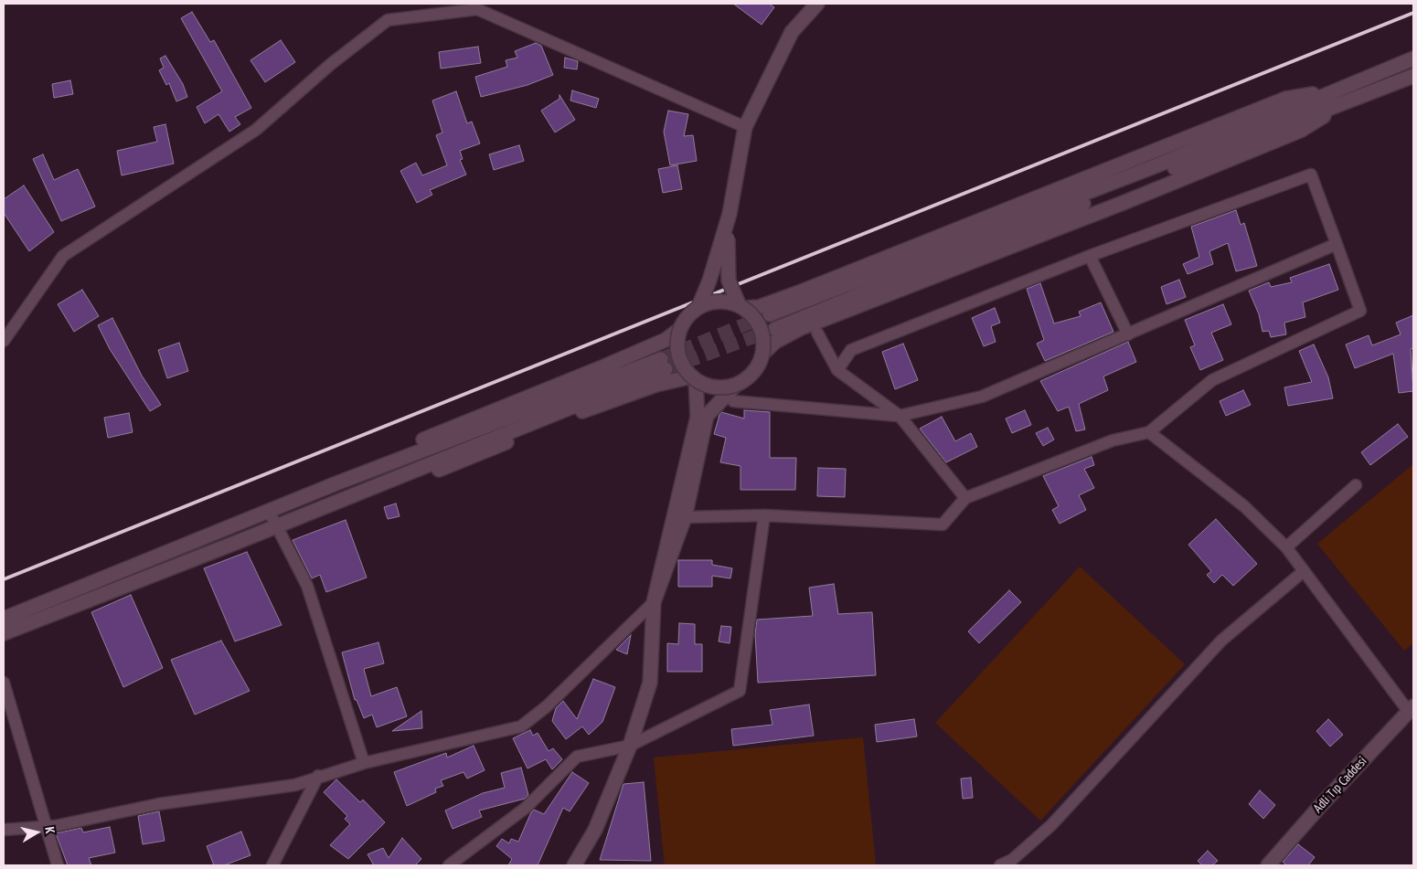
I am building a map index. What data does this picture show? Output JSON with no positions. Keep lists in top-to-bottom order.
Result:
{
  "streets": {
    "main road": ["Adli Tıp Caddesi"]
  },
  "north": "right"
}
